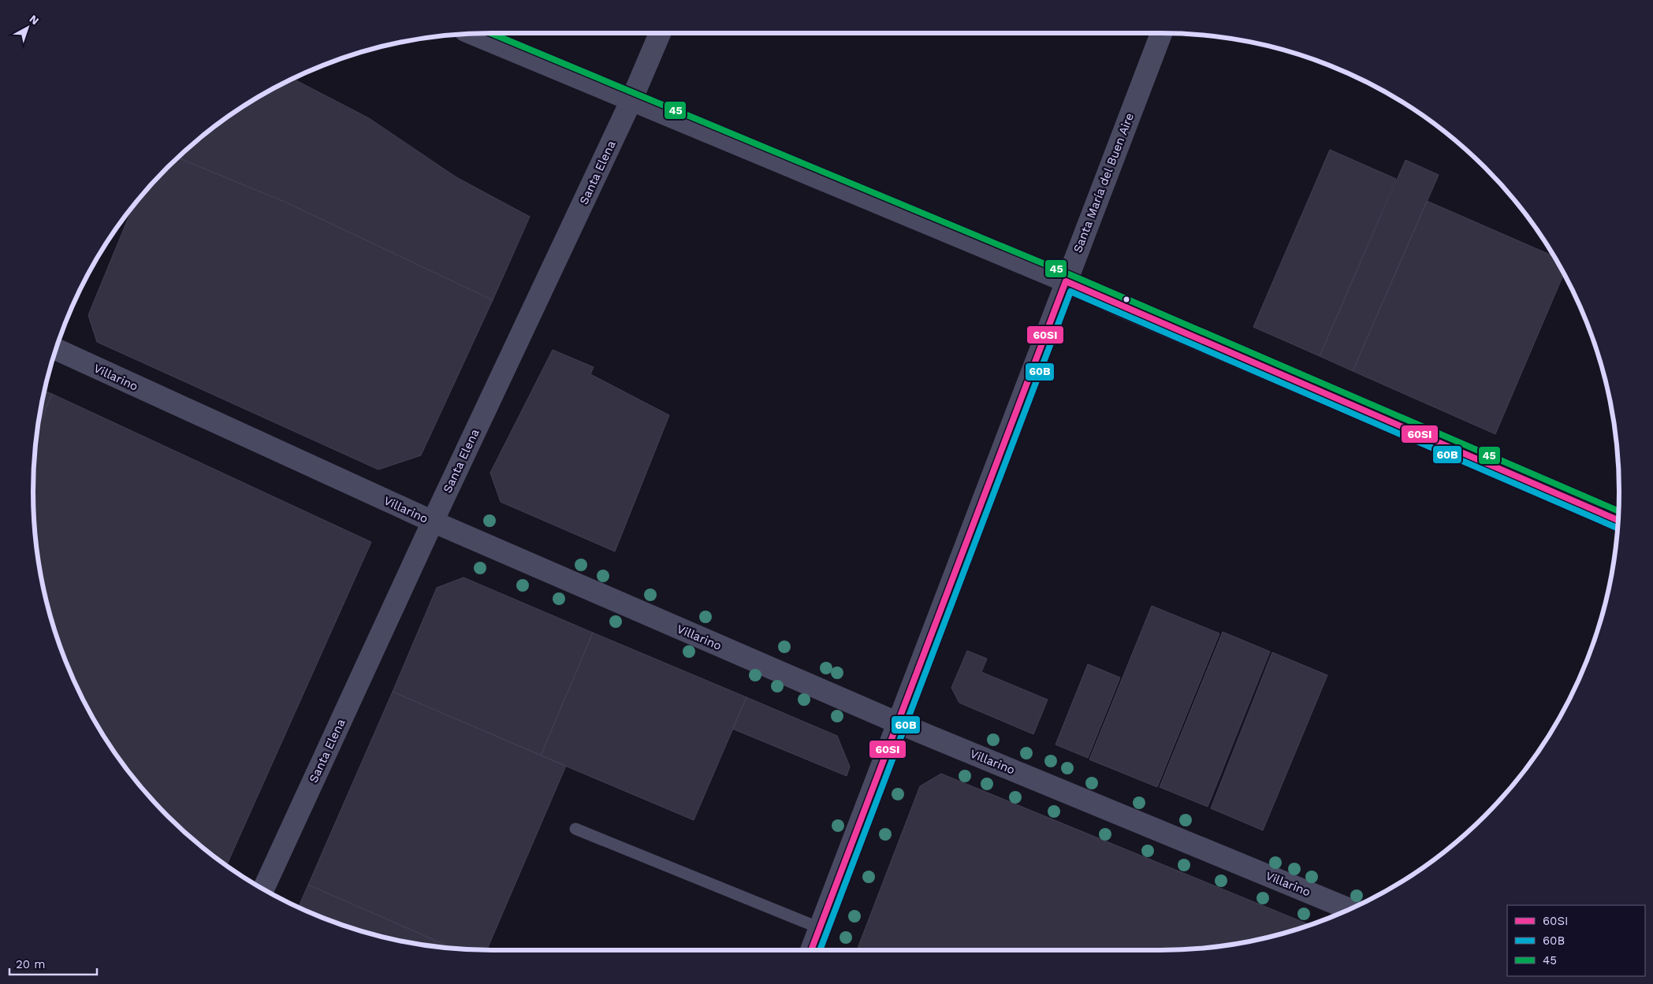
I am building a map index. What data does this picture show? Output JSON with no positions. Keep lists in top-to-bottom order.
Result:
{
  "streets": {
    "street": ["Santa Elena", "Santa María del Buen Aire", "Villarino"]
  },
  "crossings": [
    ["Santa Elena", "Villarino"],
    ["Santa María del Buen Aire", "Villarino"]
  ],
  "lines": ["transit line 45", "transit line 60SI", "transit line 60B"],
  "legend": ["60SI", "60B", "45"],
  "scale_bar": "20 m",
  "north": "top right"
}
